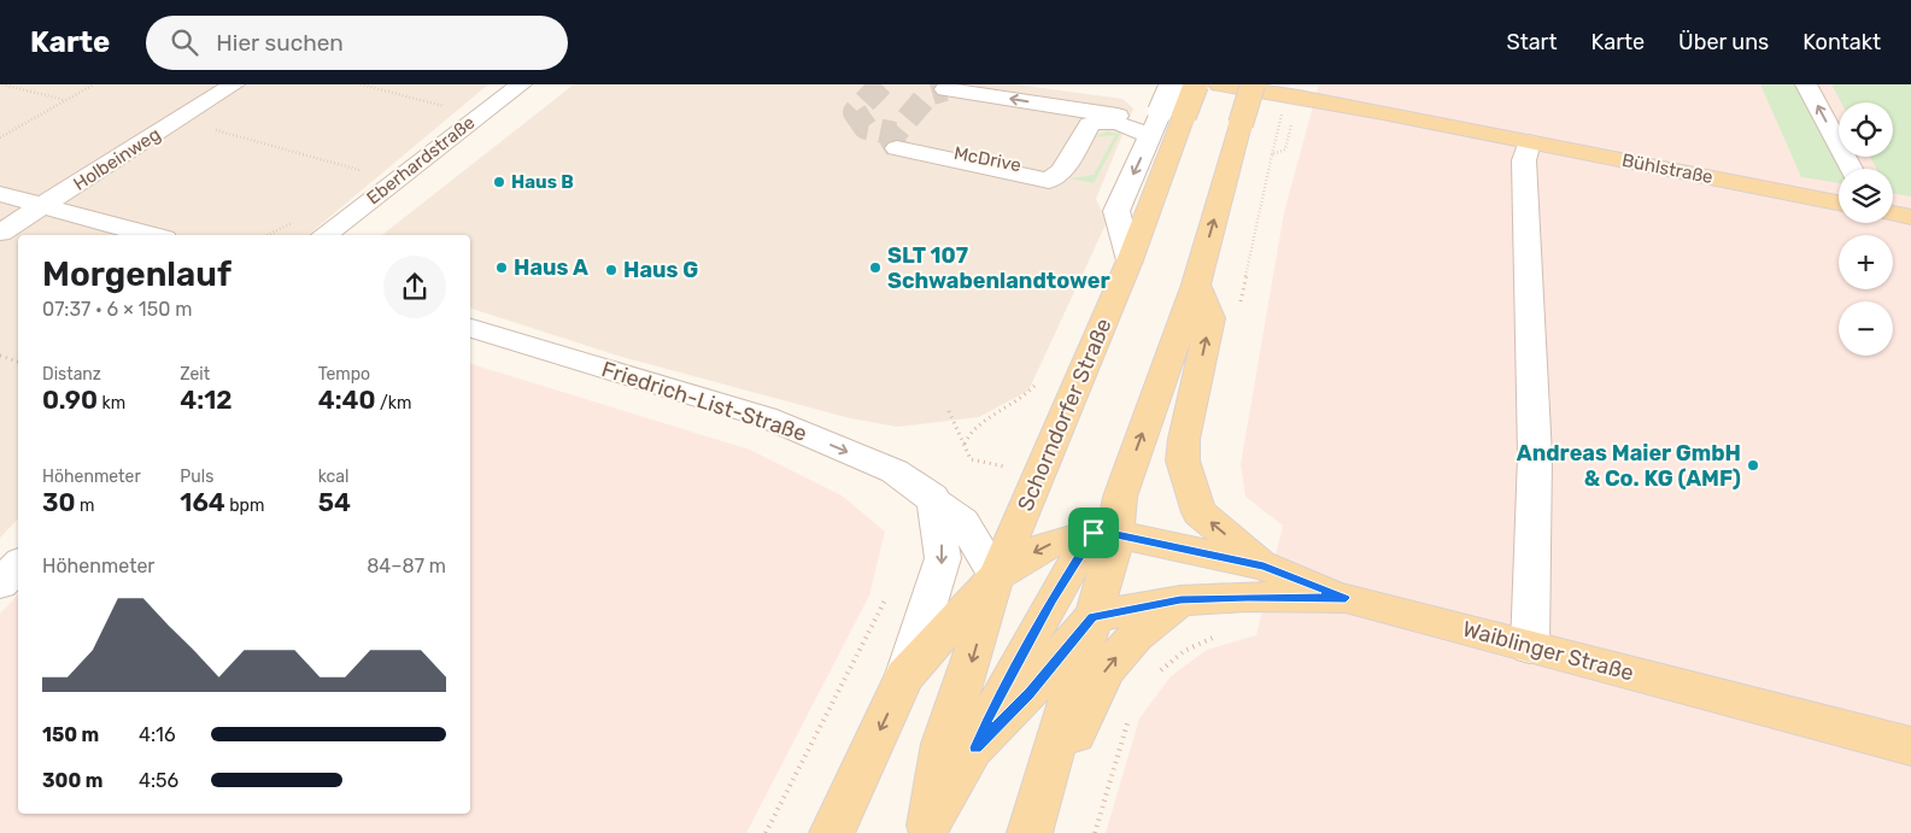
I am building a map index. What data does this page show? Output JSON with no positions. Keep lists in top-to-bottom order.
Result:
{
  "streets": {
    "main road": ["Bühlstraße", "Schorndorfer Straße", "Waiblinger Straße"],
    "street": [
      "Holbeinweg",
      "McDrive",
      "Eberhardstraße",
      "Friedrich-List-Straße"
    ]
  },
  "crossings": [
    ["Holbeinweg", "Eberhardstraße"],
    ["Friedrich-List-Straße", "Schorndorfer Straße"],
    ["Schorndorfer Straße", "Waiblinger Straße"]
  ],
  "one_way": ["Friedrich-List-Straße"],
  "places": [
    "Haus B",
    "Haus A",
    "SLT 107 Schwabenlandtower",
    "Haus G",
    "Andreas Maier GmbH & Co. KG (AMF)"
  ],
  "page": {
    "header": "Karte",
    "search": "Hier suchen",
    "nav": [
      "Start",
      "Karte",
      "Über uns",
      "Kontakt"
    ],
    "map_buttons": ["+", "−"],
    "heading": ["Morgenlauf", "07:37 · 6 × 150 m"],
    "stats": [
      ["Distanz", "0.90 km"],
      ["Zeit", "4:12"],
      ["Tempo", "4:40 /km"],
      ["Höhenmeter", "30 m"],
      ["Puls", "164 bpm"],
      ["kcal", "54"]
    ],
    "chart": ["Höhenmeter", "84–87 m"],
    "list": [
      {
        "name": "150 m",
        "note": "4:16"
      },
      {
        "name": "300 m",
        "note": "4:56"
      }
    ]
  }
}
